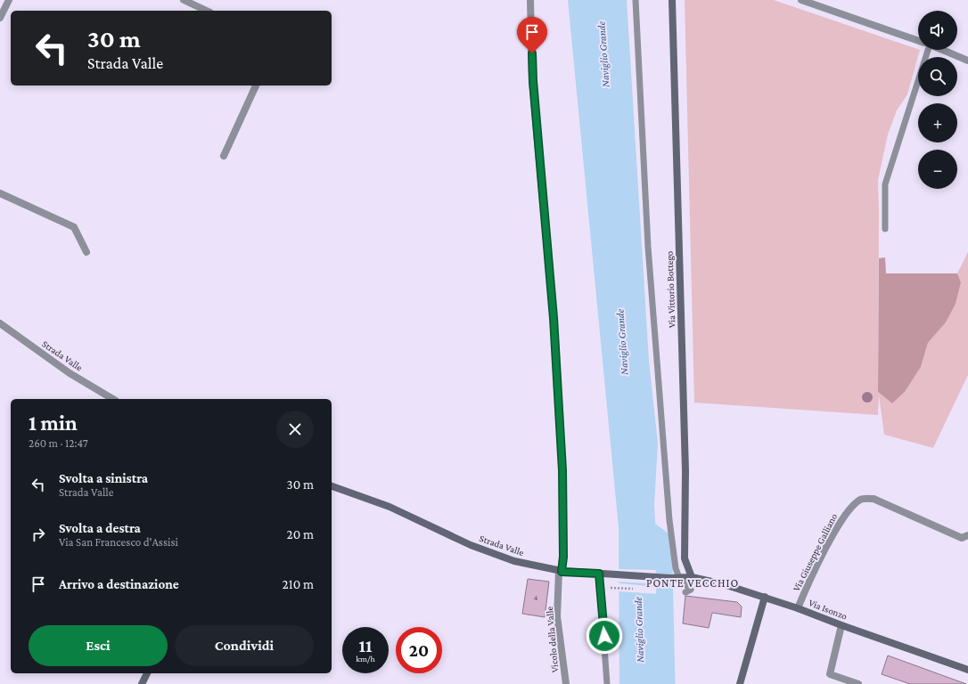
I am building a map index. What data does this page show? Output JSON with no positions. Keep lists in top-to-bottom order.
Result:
{
  "streets": {
    "street": [
      "Via Vittorio Bottego",
      "Strada Valle",
      "Via Giuseppe Galliano",
      "Via Isonzo",
      "Vicolo della Valle"
    ]
  },
  "crossings": [
    ["Via Vittorio Bottego", "Via Isonzo"],
    ["Strada Valle", "Via Isonzo"],
    ["Strada Valle", "Vicolo della Valle"],
    ["Via Giuseppe Galliano", "Via Isonzo"]
  ],
  "districts": ["PONTE VECCHIO"],
  "water": ["Naviglio Grande"],
  "house_numbers": ["4"],
  "page": {
    "map_buttons": ["+", "−"],
    "turn": ["30 m", "Strada Valle"],
    "heading": ["1 min", "260 m · 12:47"],
    "list": [
      {
        "name": "Svolta a sinistra",
        "note": "Strada Valle",
        "value": "30 m"
      },
      {
        "name": "Svolta a destra",
        "note": "Via San Francesco d'Assisi",
        "value": "20 m"
      },
      {
        "name": "Arrivo a destinazione",
        "value": "210 m"
      }
    ],
    "buttons": ["Esci", "Condividi"],
    "speed": "11 km/h",
    "limit": "20"
  }
}
